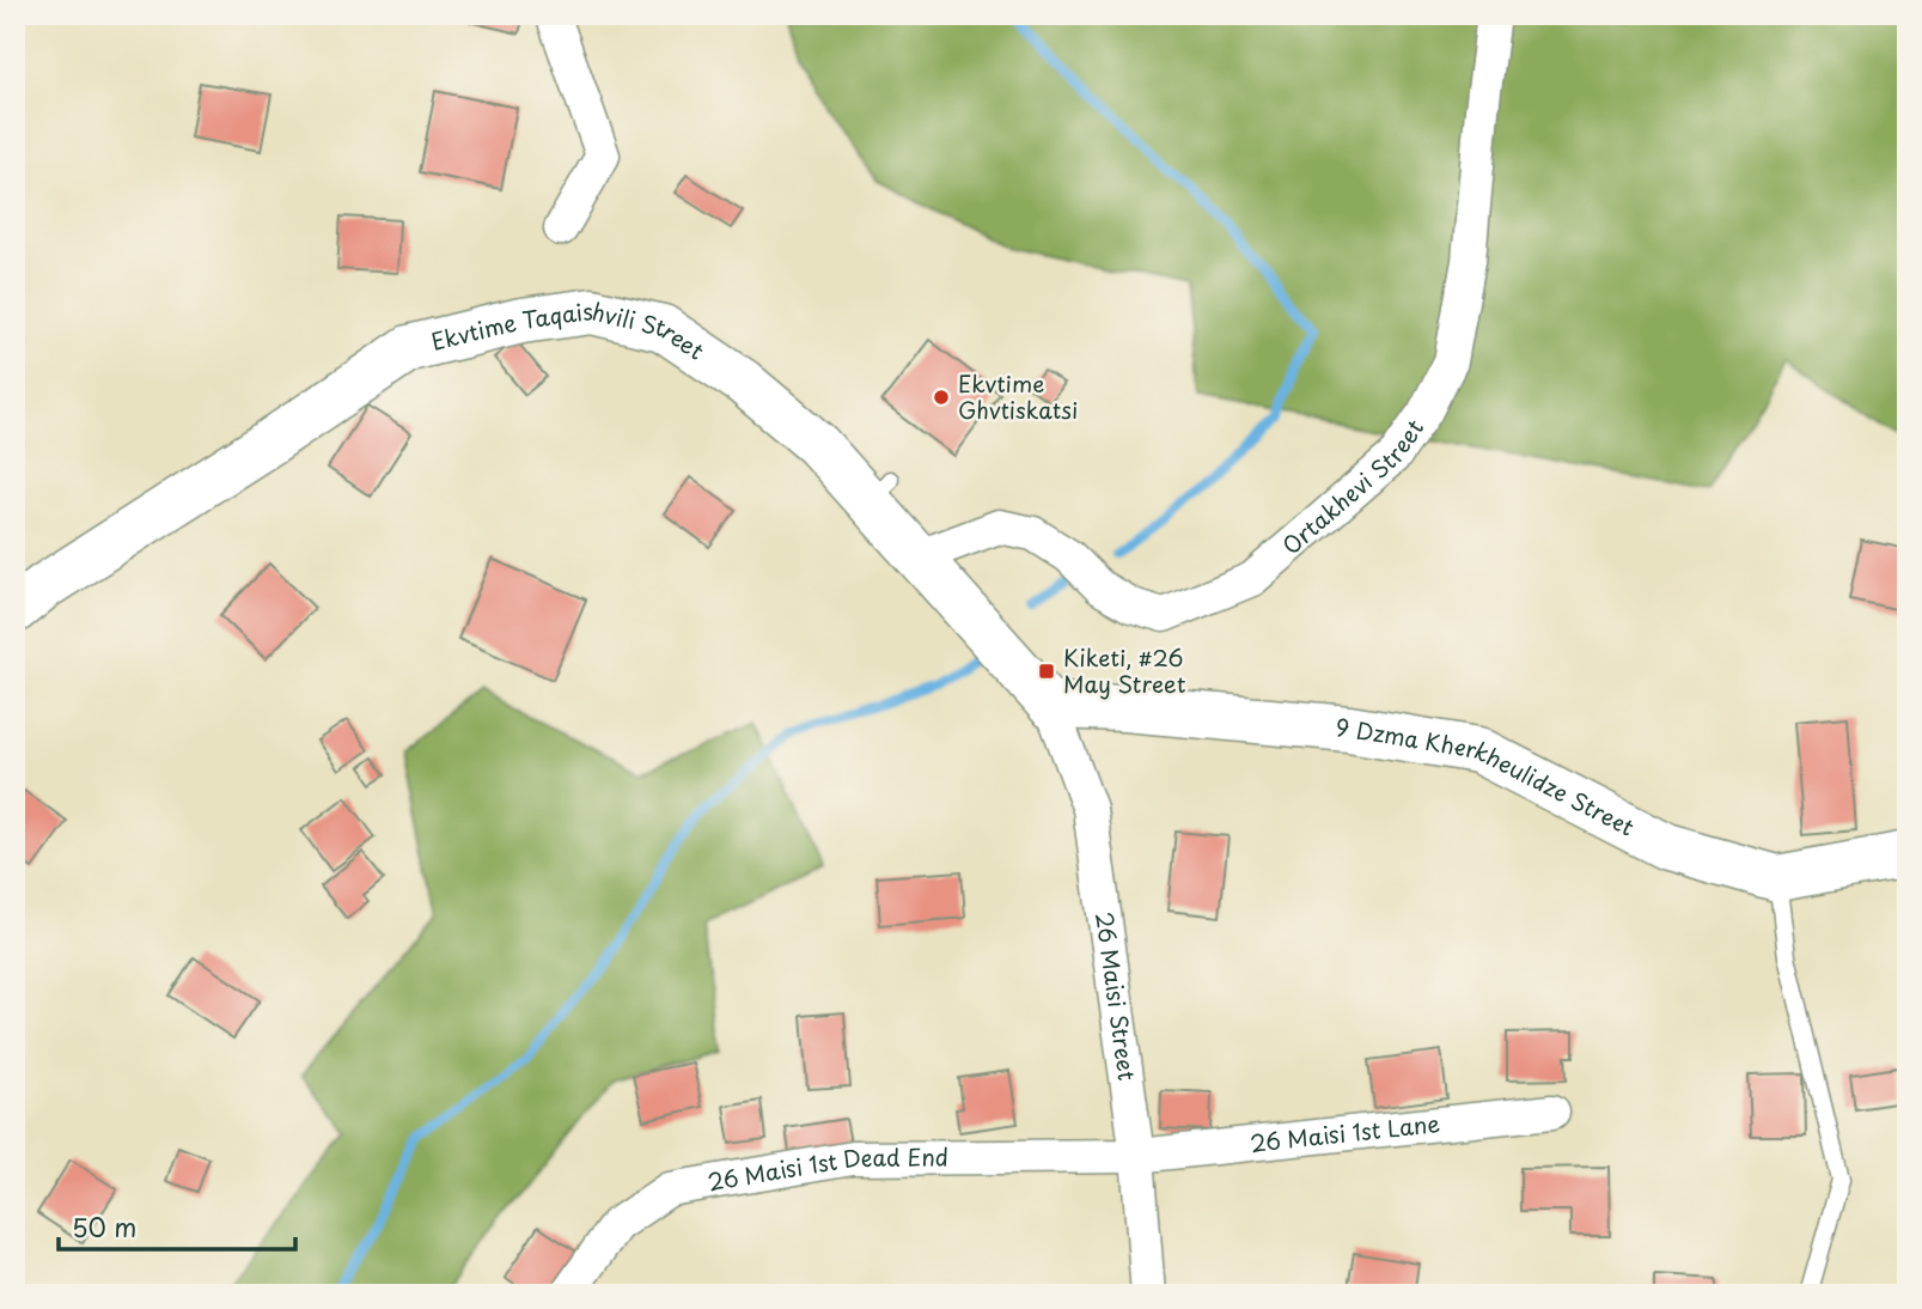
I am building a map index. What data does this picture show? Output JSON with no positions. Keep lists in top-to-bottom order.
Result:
{
  "streets": {
    "street": [
      "Ekvtime Taqaishvili Street",
      "Ortakhevi Street",
      "9 Dzma Kherkheulidze Street",
      "26 Maisi Street",
      "26 Maisi 1st Lane",
      "26 Maisi 1st Dead End"
    ]
  },
  "crossings": [
    ["Ekvtime Taqaishvili Street", "Ortakhevi Street"],
    ["Ekvtime Taqaishvili Street", "9 Dzma Kherkheulidze Street"],
    ["Ekvtime Taqaishvili Street", "26 Maisi Street"],
    ["9 Dzma Kherkheulidze Street", "26 Maisi Street"],
    ["26 Maisi Street", "26 Maisi 1st Lane"],
    ["26 Maisi Street", "26 Maisi 1st Dead End"],
    ["26 Maisi 1st Lane", "26 Maisi 1st Dead End"]
  ],
  "places": {
    "other": ["Ekvtime Ghvtiskatsi"],
    "transit": ["Kiketi, #26 May Street"]
  },
  "scale_bar": "50 m"
}
